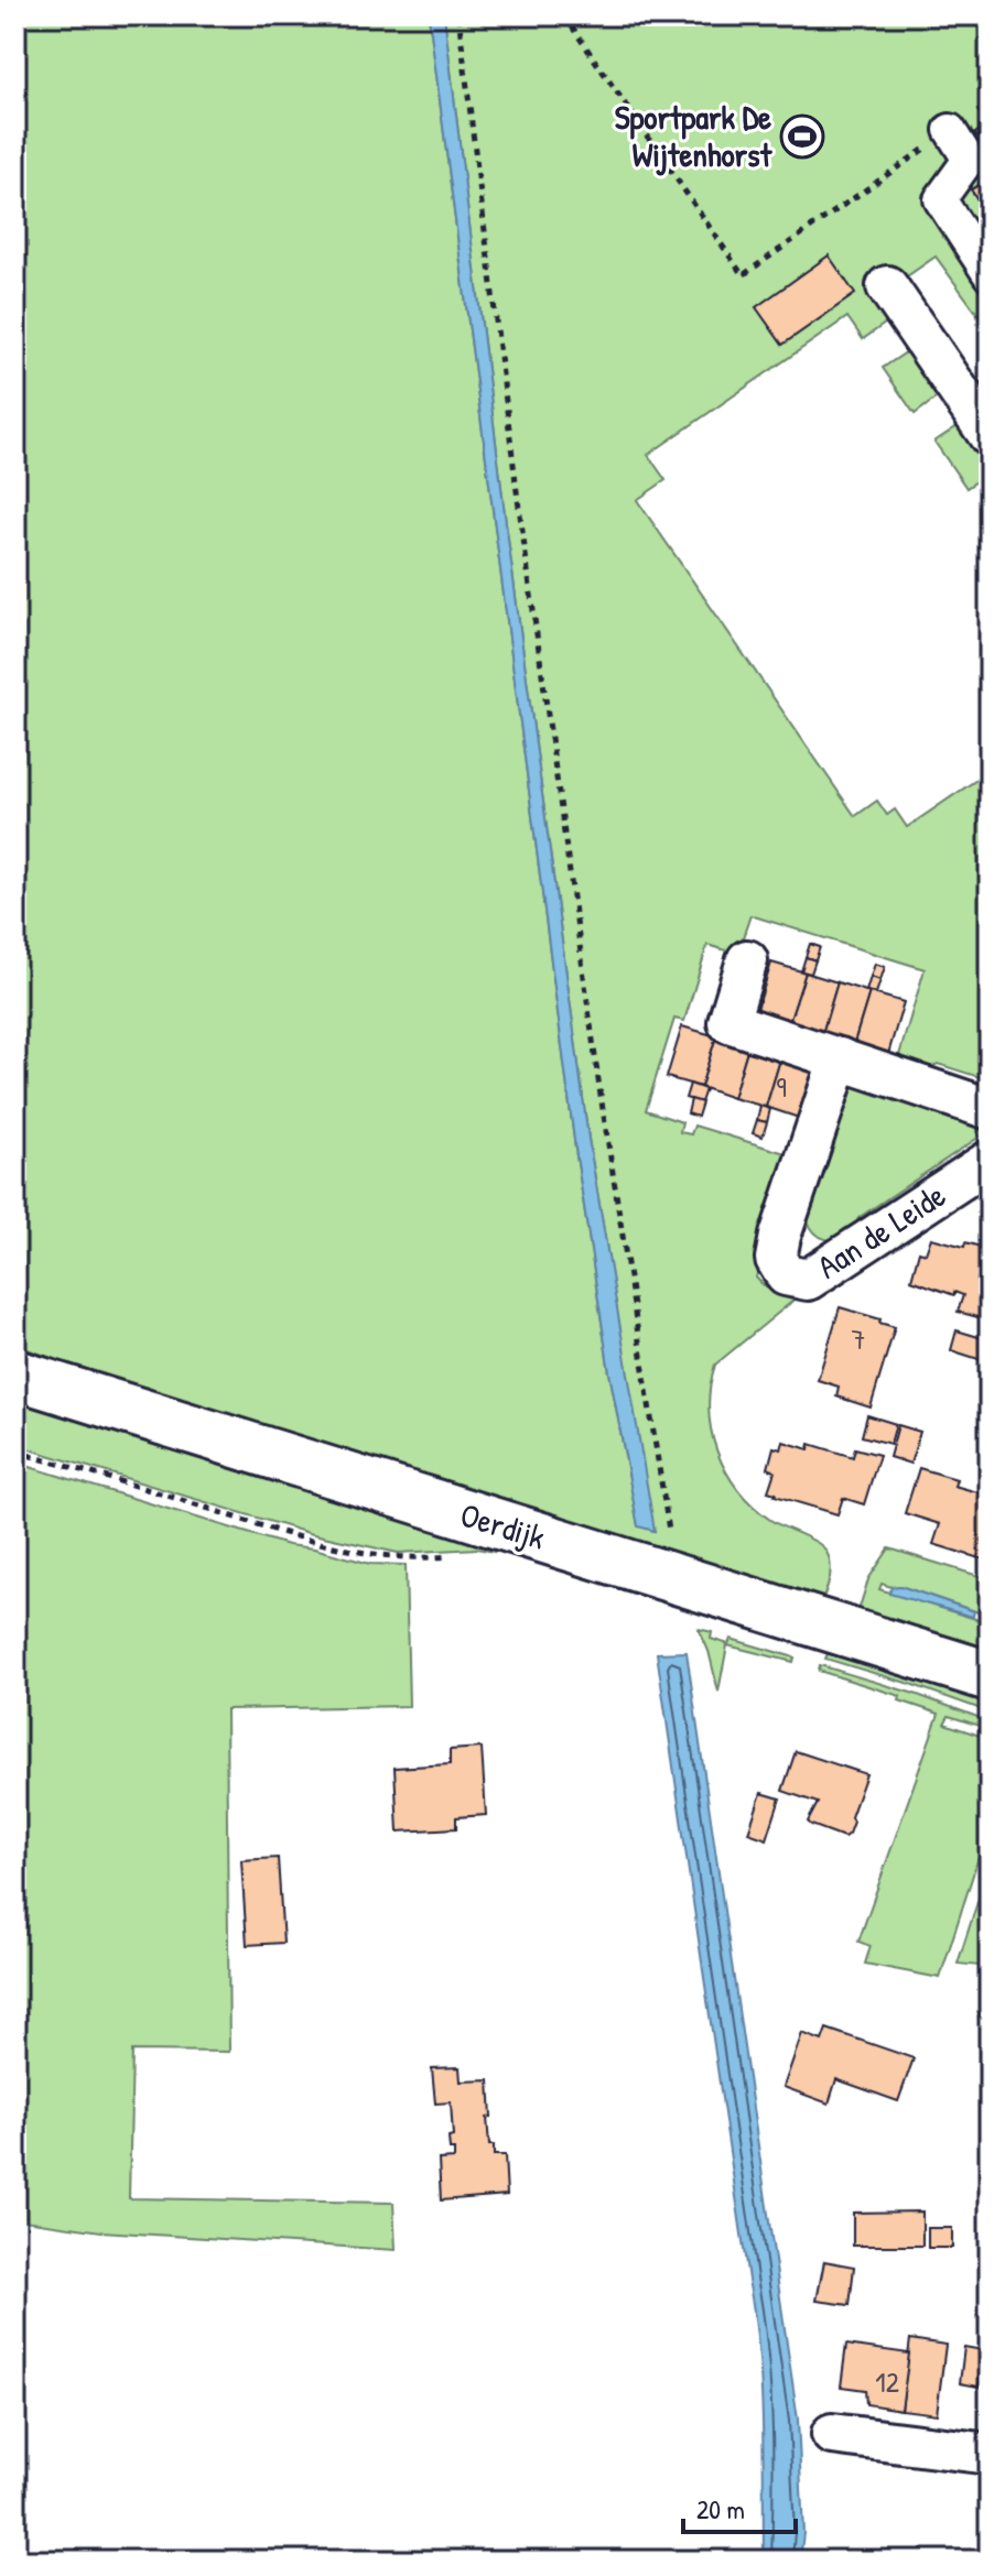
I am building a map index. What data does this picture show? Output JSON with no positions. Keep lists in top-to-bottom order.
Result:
{
  "streets": {
    "street": ["Aan de Leide", "Oerdijk"]
  },
  "places": {
    "sports": ["Sportpark De Wijtenhorst"]
  },
  "house_numbers": ["9", "7", "12"],
  "scale_bar": "20 m"
}
